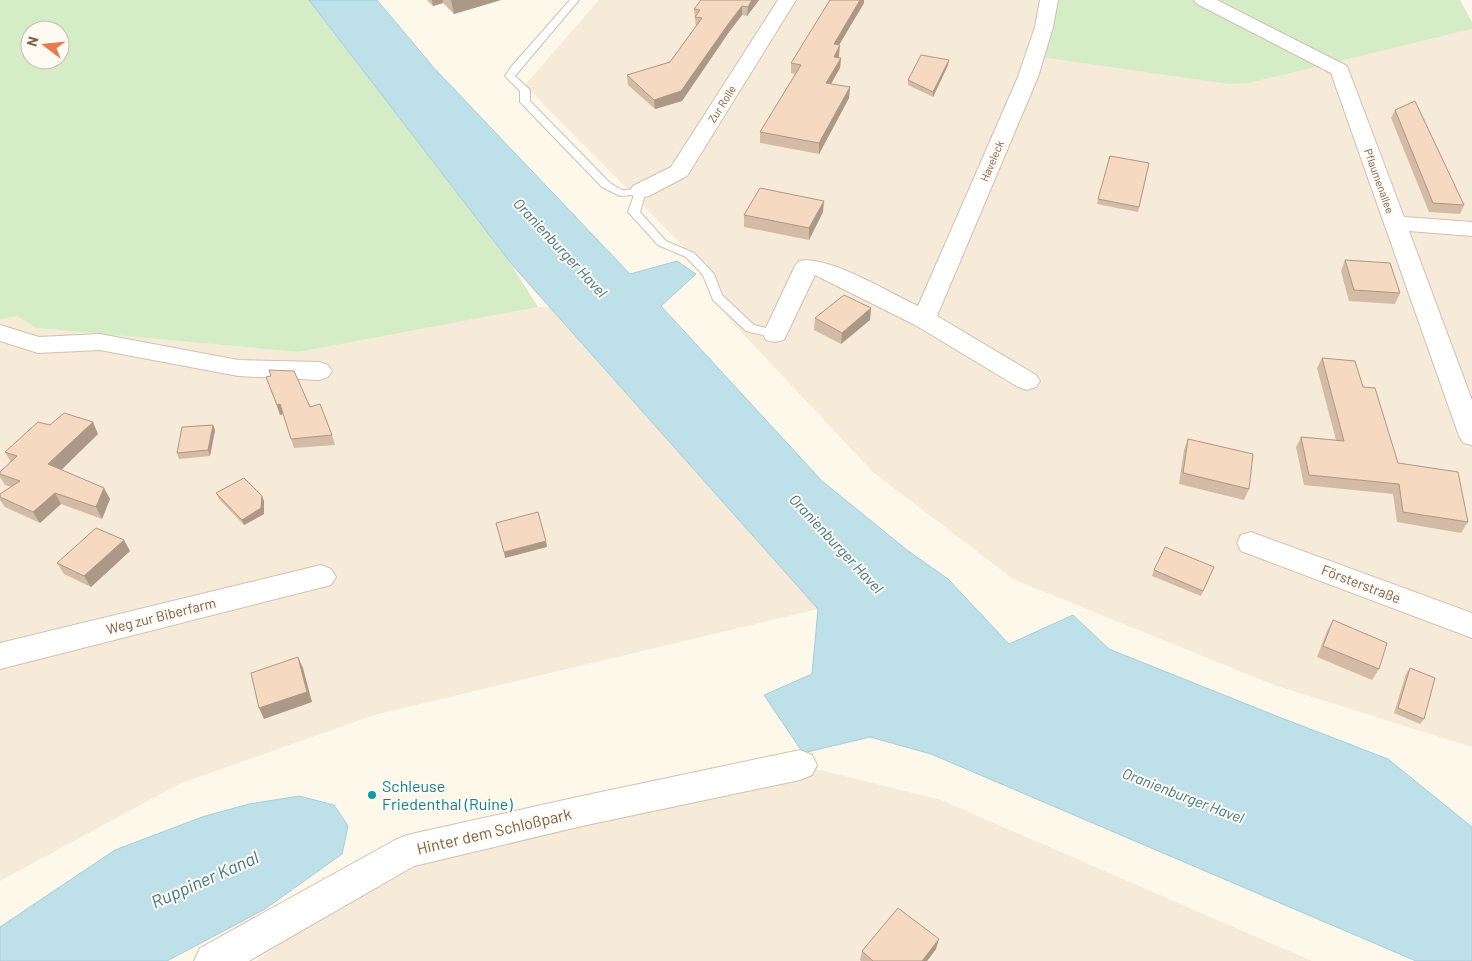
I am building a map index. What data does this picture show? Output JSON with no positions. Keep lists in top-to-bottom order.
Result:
{
  "streets": {
    "street": [
      "Zur Rolle",
      "Haveleck",
      "Pflaumenallee",
      "Försterstraße",
      "Weg zur Biberfarm",
      "Hinter dem Schloßpark"
    ]
  },
  "water": ["Oranienburger Havel", "Ruppiner Kanal"],
  "places": ["Schleuse Friedenthal (Ruine)"],
  "north": "left"
}
